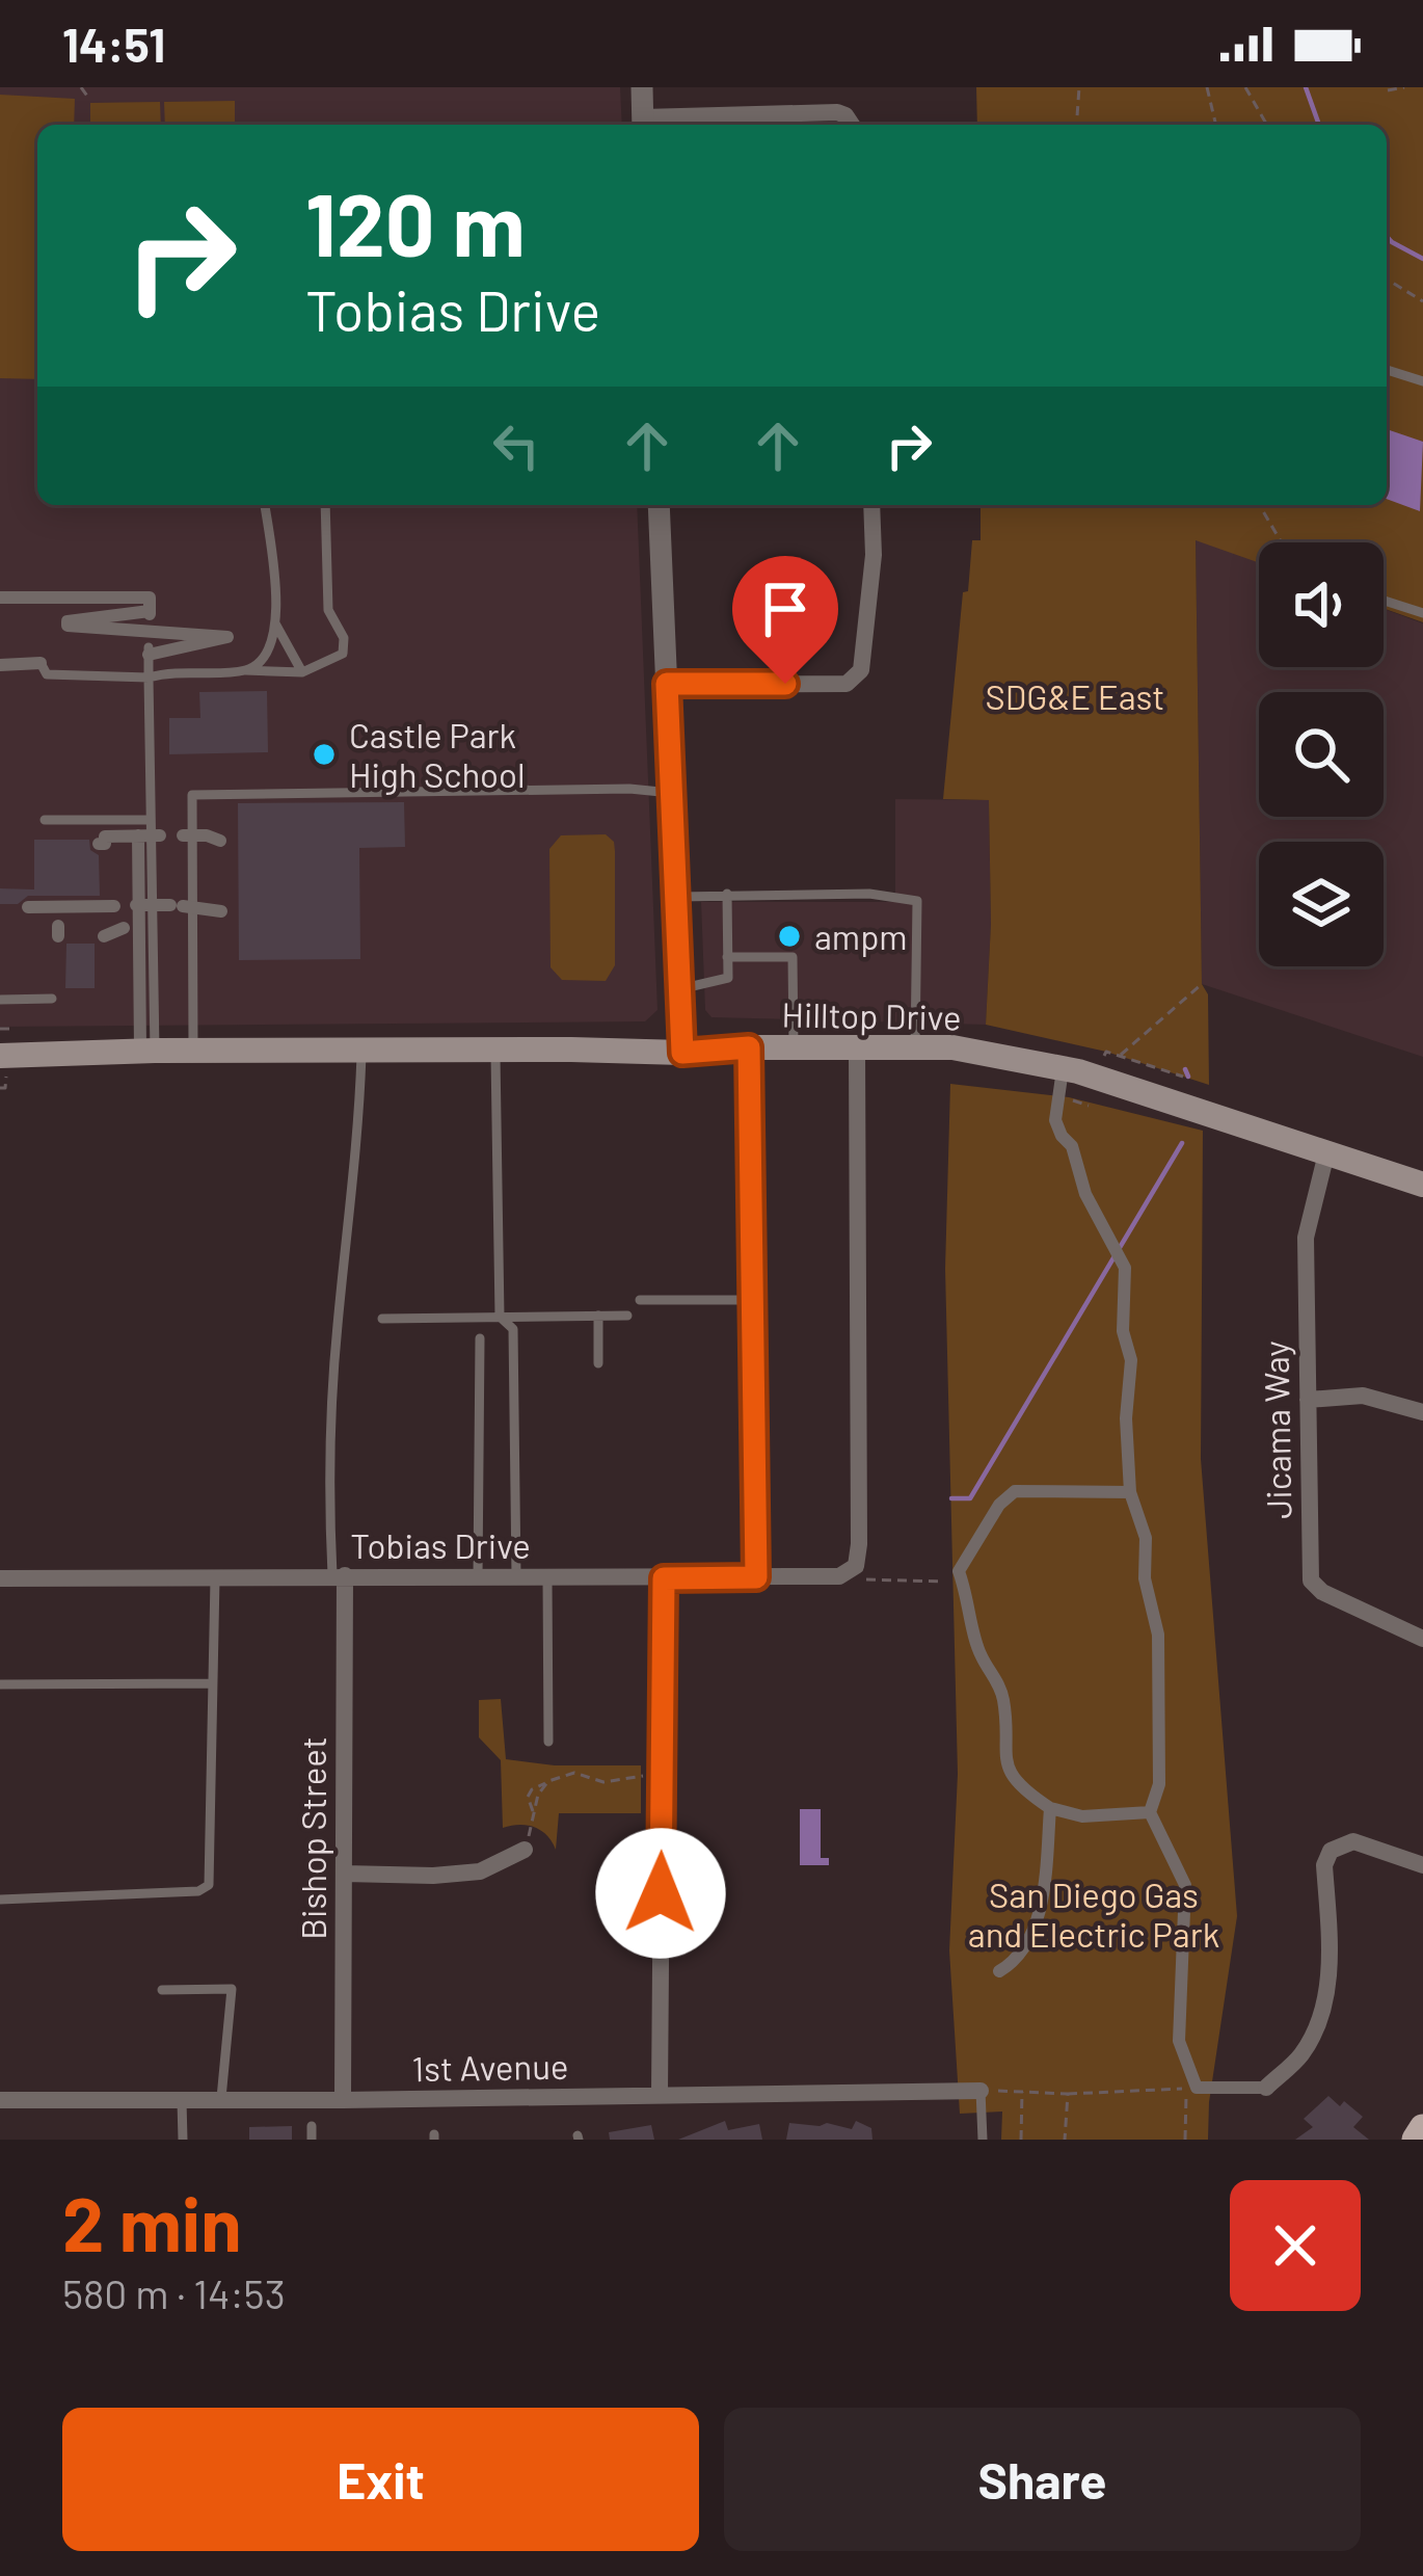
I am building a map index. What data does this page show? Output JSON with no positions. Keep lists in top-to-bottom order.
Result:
{
  "streets": {
    "main road": ["Hilltop Drive"],
    "street": [
      "Jicama Way",
      "Tobias Drive",
      "Bishop Street",
      "1st Avenue"
    ]
  },
  "crossings": [
    ["Hilltop Drive", "Jicama Way"],
    ["Hilltop Drive", "Tobias Drive"],
    ["Tobias Drive", "Bishop Street"],
    ["Bishop Street", "1st Avenue"]
  ],
  "parks": ["SDG&E East", "San Diego Gas and Electric Park"],
  "places": ["Castle Park High School", "ampm"],
  "page": {
    "status": "14:51",
    "turn": ["120 m", "Tobias Drive"],
    "heading": ["2 min", "580 m · 14:53"],
    "buttons": ["Exit", "Share"]
  }
}
